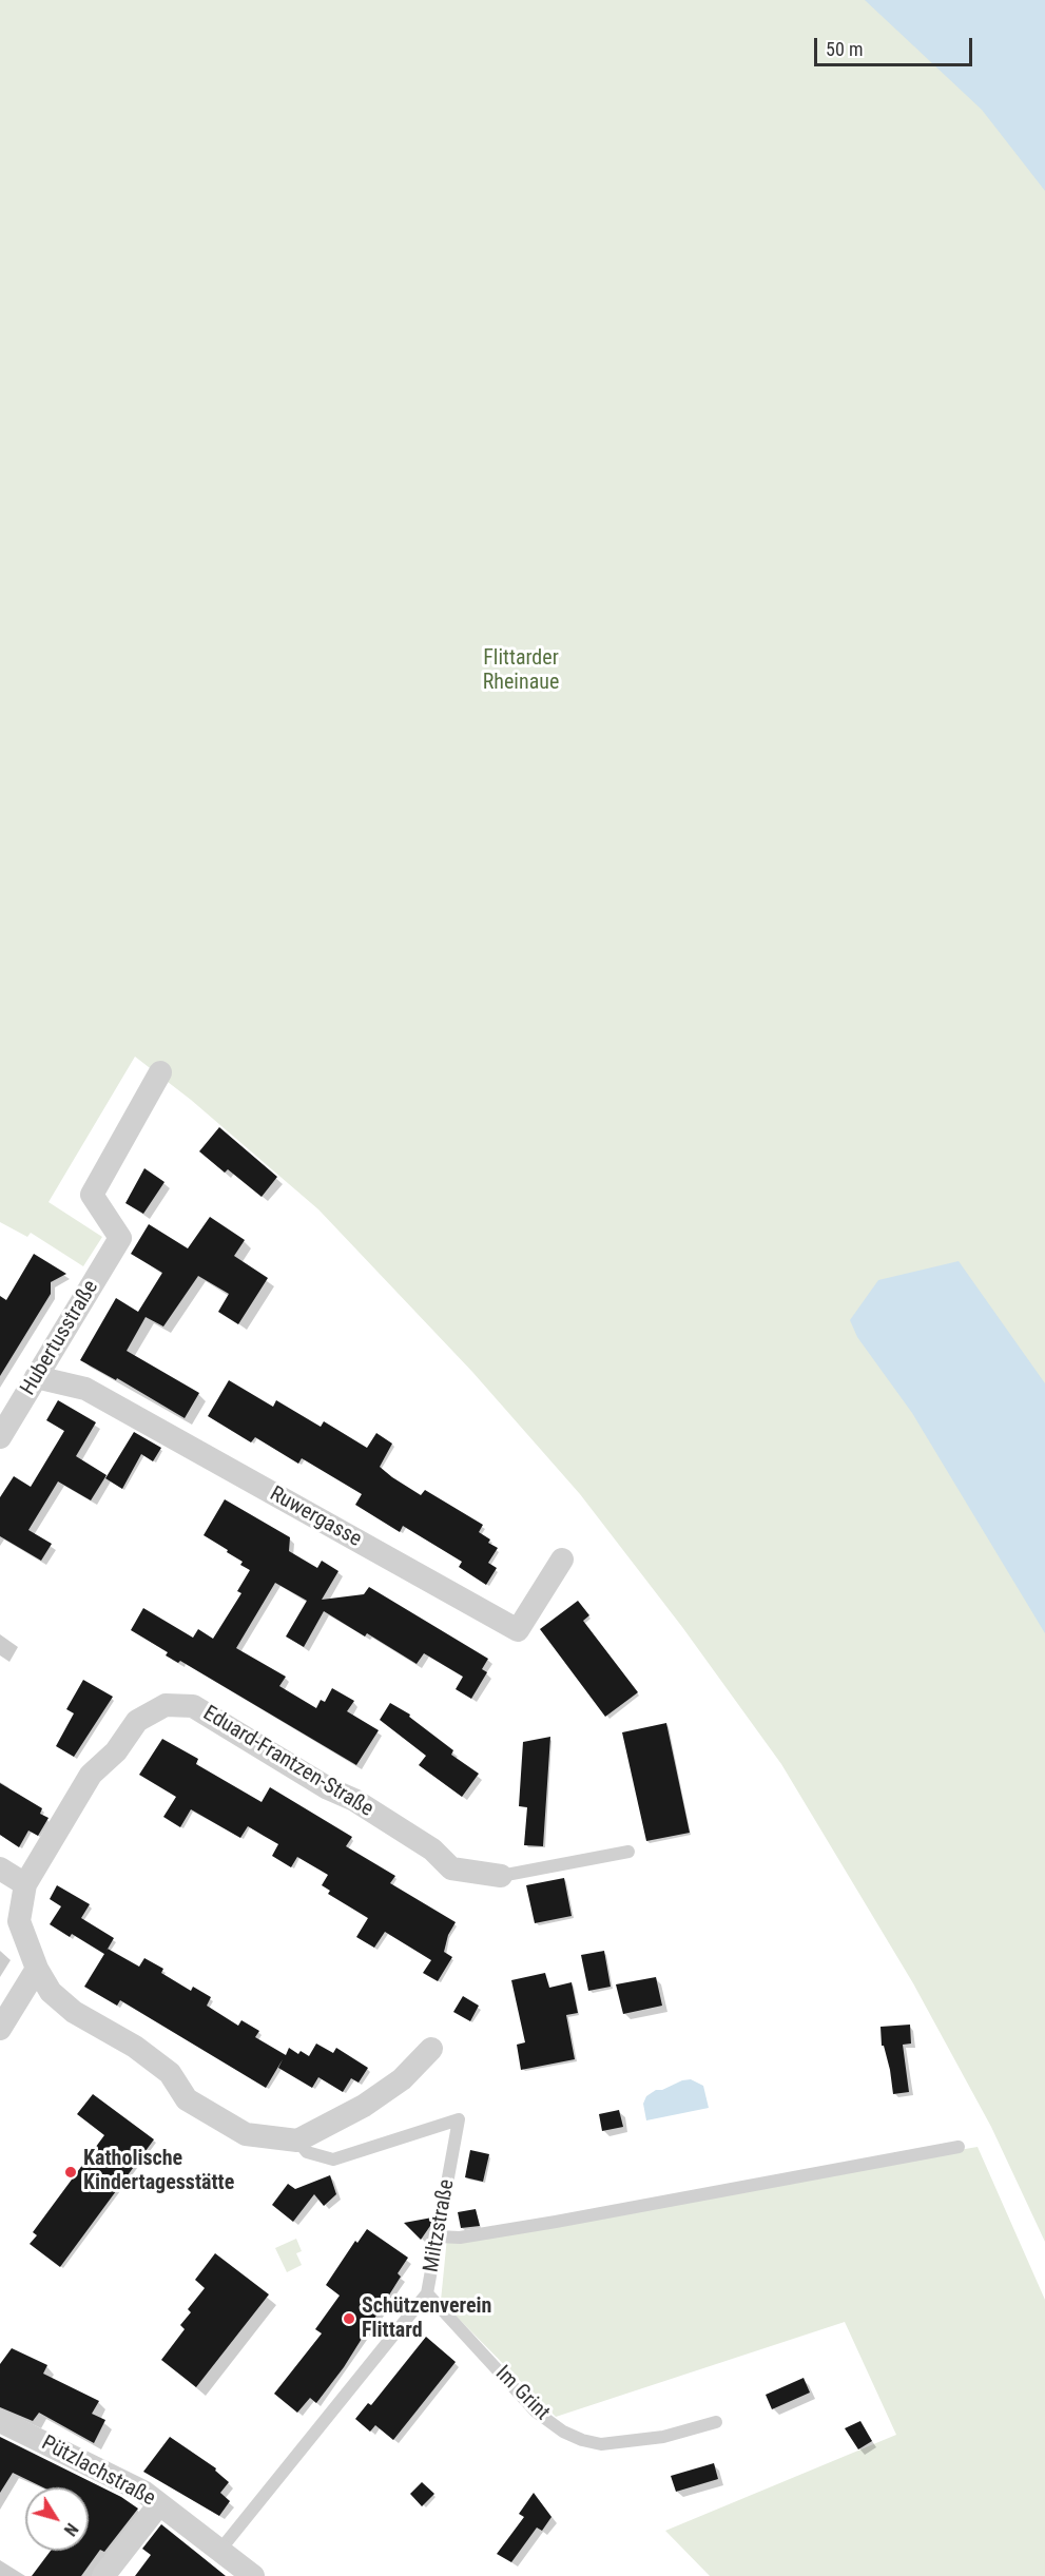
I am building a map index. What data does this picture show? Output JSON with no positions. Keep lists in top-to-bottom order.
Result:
{
  "streets": {
    "street": [
      "Hubertusstraße",
      "Ruwergasse",
      "Eduard-Frantzen-Straße",
      "Miltzstraße",
      "Pützlachstraße"
    ],
    "lane": ["Im Grint"]
  },
  "crossings": [
    ["Hubertusstraße", "Ruwergasse"],
    ["Eduard-Frantzen-Straße", "Miltzstraße"],
    ["Miltzstraße", "Im Grint"],
    ["Miltzstraße", "Pützlachstraße"]
  ],
  "parks": ["Flittarder Rheinaue"],
  "places": ["Katholische Kindertagesstätte", "Schützenverein Flittard"],
  "scale_bar": "50 m",
  "north": "bottom right"
}
